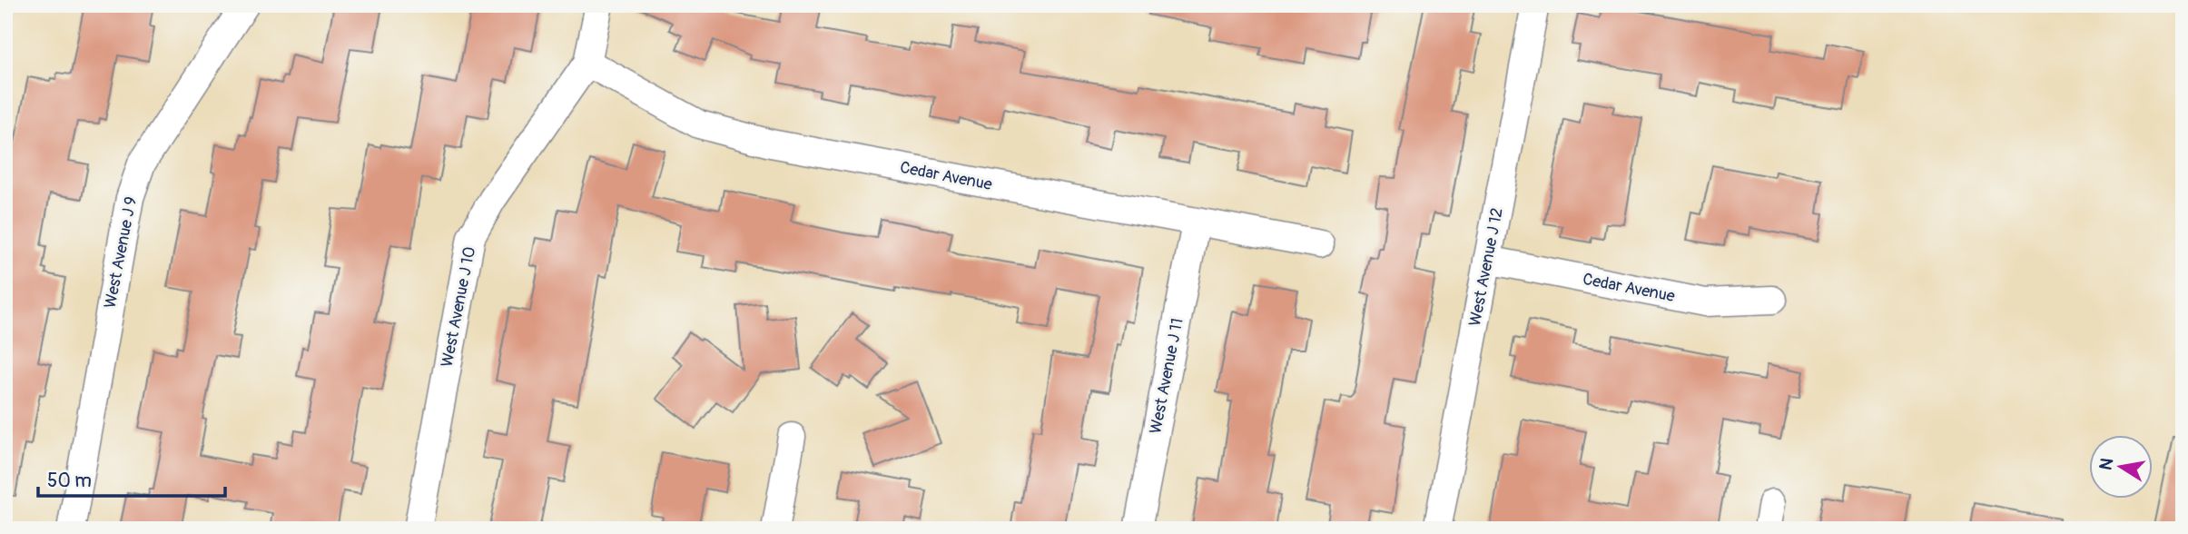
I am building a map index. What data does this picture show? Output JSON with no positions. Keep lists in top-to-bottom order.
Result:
{
  "streets": {
    "street": [
      "Cedar Avenue",
      "West Avenue J 9",
      "West Avenue J 12",
      "West Avenue J 10",
      "West Avenue J 11"
    ]
  },
  "crossings": [
    ["Cedar Avenue", "West Avenue J 12"],
    ["Cedar Avenue", "West Avenue J 10"],
    ["Cedar Avenue", "West Avenue J 11"]
  ],
  "scale_bar": "50 m",
  "north": "left"
}
